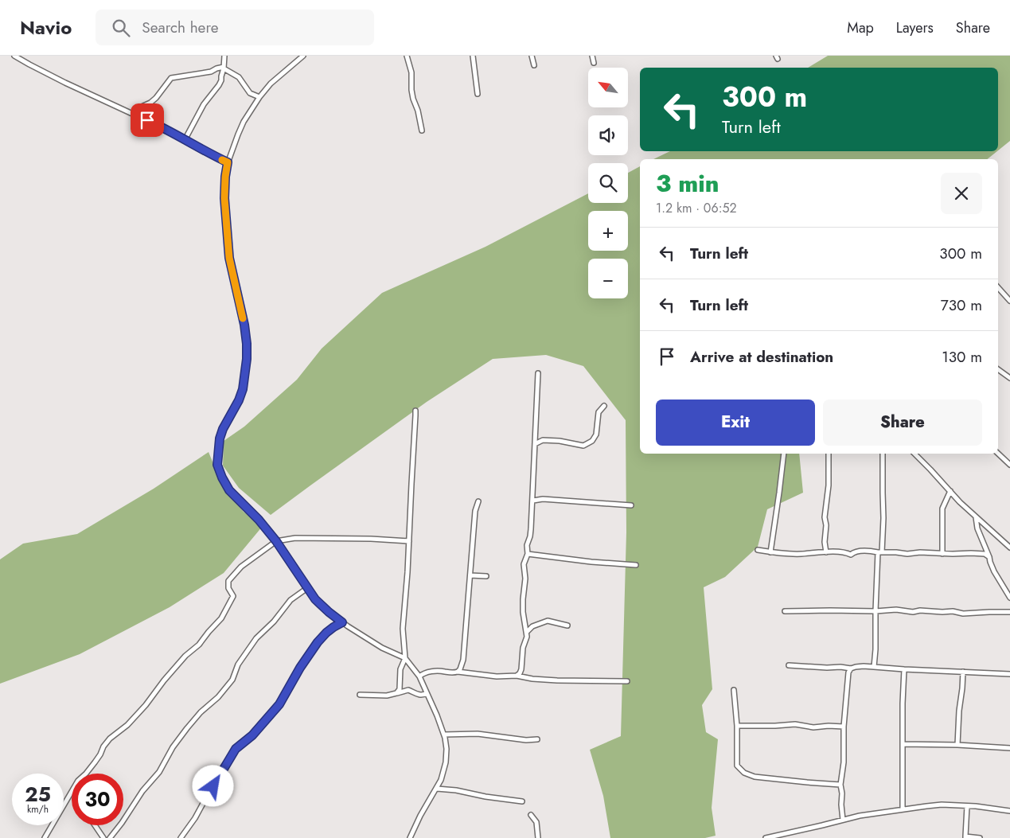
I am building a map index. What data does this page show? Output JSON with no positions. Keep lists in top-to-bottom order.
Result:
{
  "north": "top left",
  "page": {
    "header": "Navio",
    "search": "Search here",
    "nav": ["Map", "Layers", "Share"],
    "map_buttons": ["+", "−"],
    "turn": ["300 m", "Turn left"],
    "heading": ["3 min", "1.2 km · 06:52"],
    "list": [
      {
        "name": "Turn left",
        "value": "300 m"
      },
      {
        "name": "Turn left",
        "value": "730 m"
      },
      {
        "name": "Arrive at destination",
        "value": "130 m"
      }
    ],
    "buttons": ["Exit", "Share"],
    "speed": "25 km/h",
    "limit": "30"
  }
}
